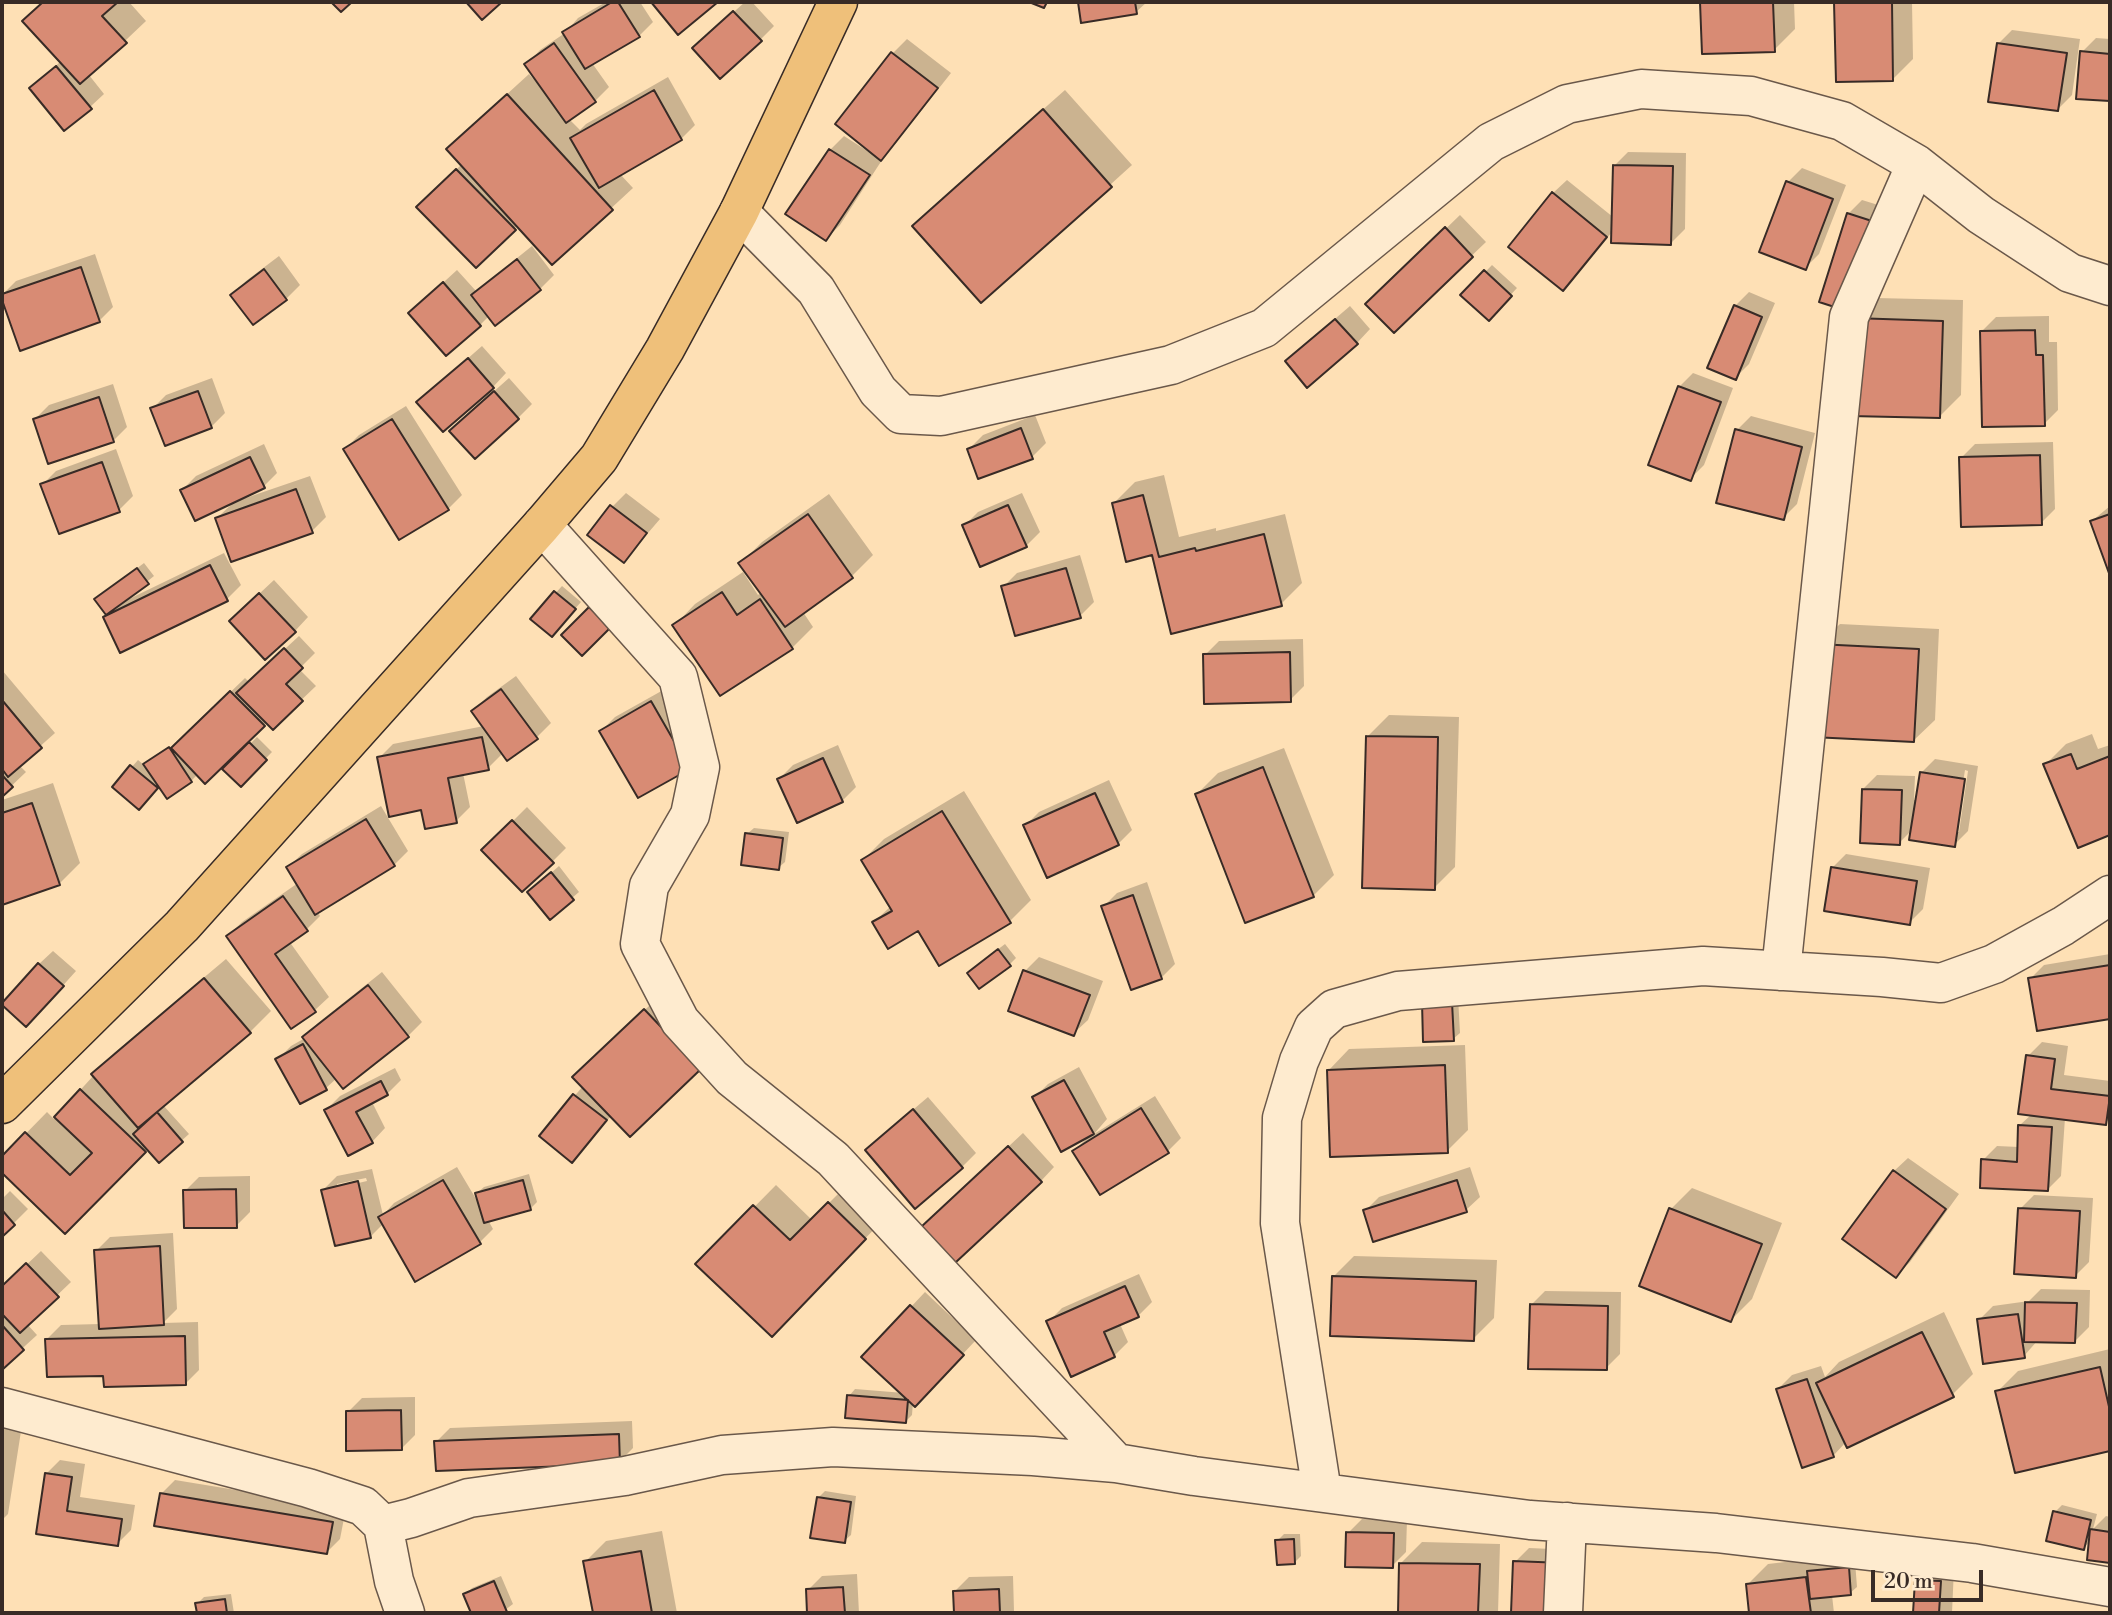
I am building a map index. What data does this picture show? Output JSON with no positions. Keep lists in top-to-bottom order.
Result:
{
  "scale_bar": "20 m"
}
